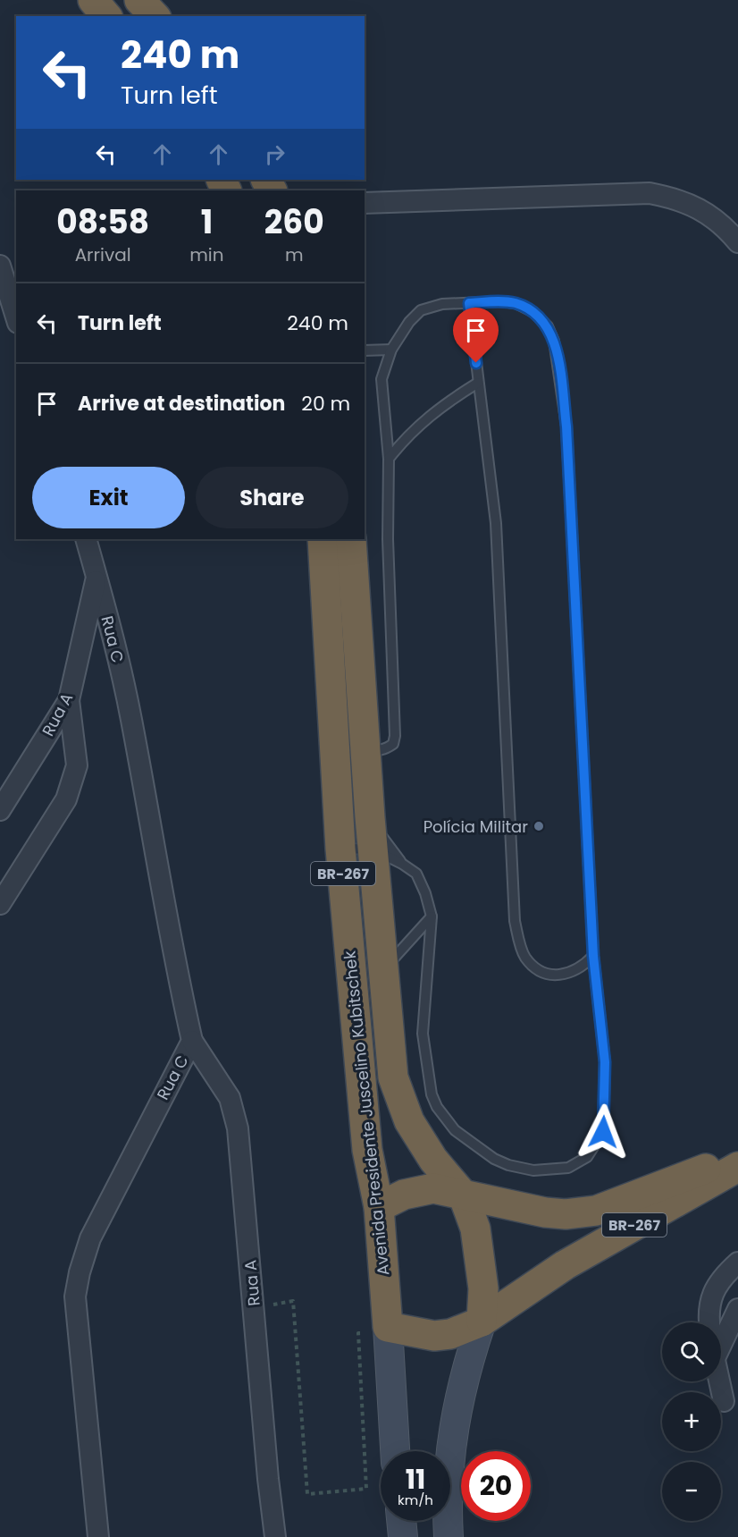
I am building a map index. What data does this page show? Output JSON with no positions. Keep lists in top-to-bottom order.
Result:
{
  "streets": {
    "highway": ["BR-267", "Avenida Presidente Juscelino Kubitschek"],
    "street": ["Rua C", "Rua A"]
  },
  "crossings": [
    ["Rua C", "Rua A"],
    ["BR-267", "Avenida Presidente Juscelino Kubitschek"]
  ],
  "places": ["Polícia Militar"],
  "page": {
    "turn": ["240 m", "Turn left"],
    "eta": [
      "08:58",
      "Arrival",
      "1",
      "min",
      "260",
      "m"
    ],
    "list": [
      {
        "name": "Turn left",
        "value": "240 m"
      },
      {
        "name": "Arrive at destination",
        "value": "20 m"
      }
    ],
    "buttons": ["Exit", "Share"],
    "map_buttons": ["+", "−"],
    "speed": "11 km/h",
    "limit": "20"
  }
}
